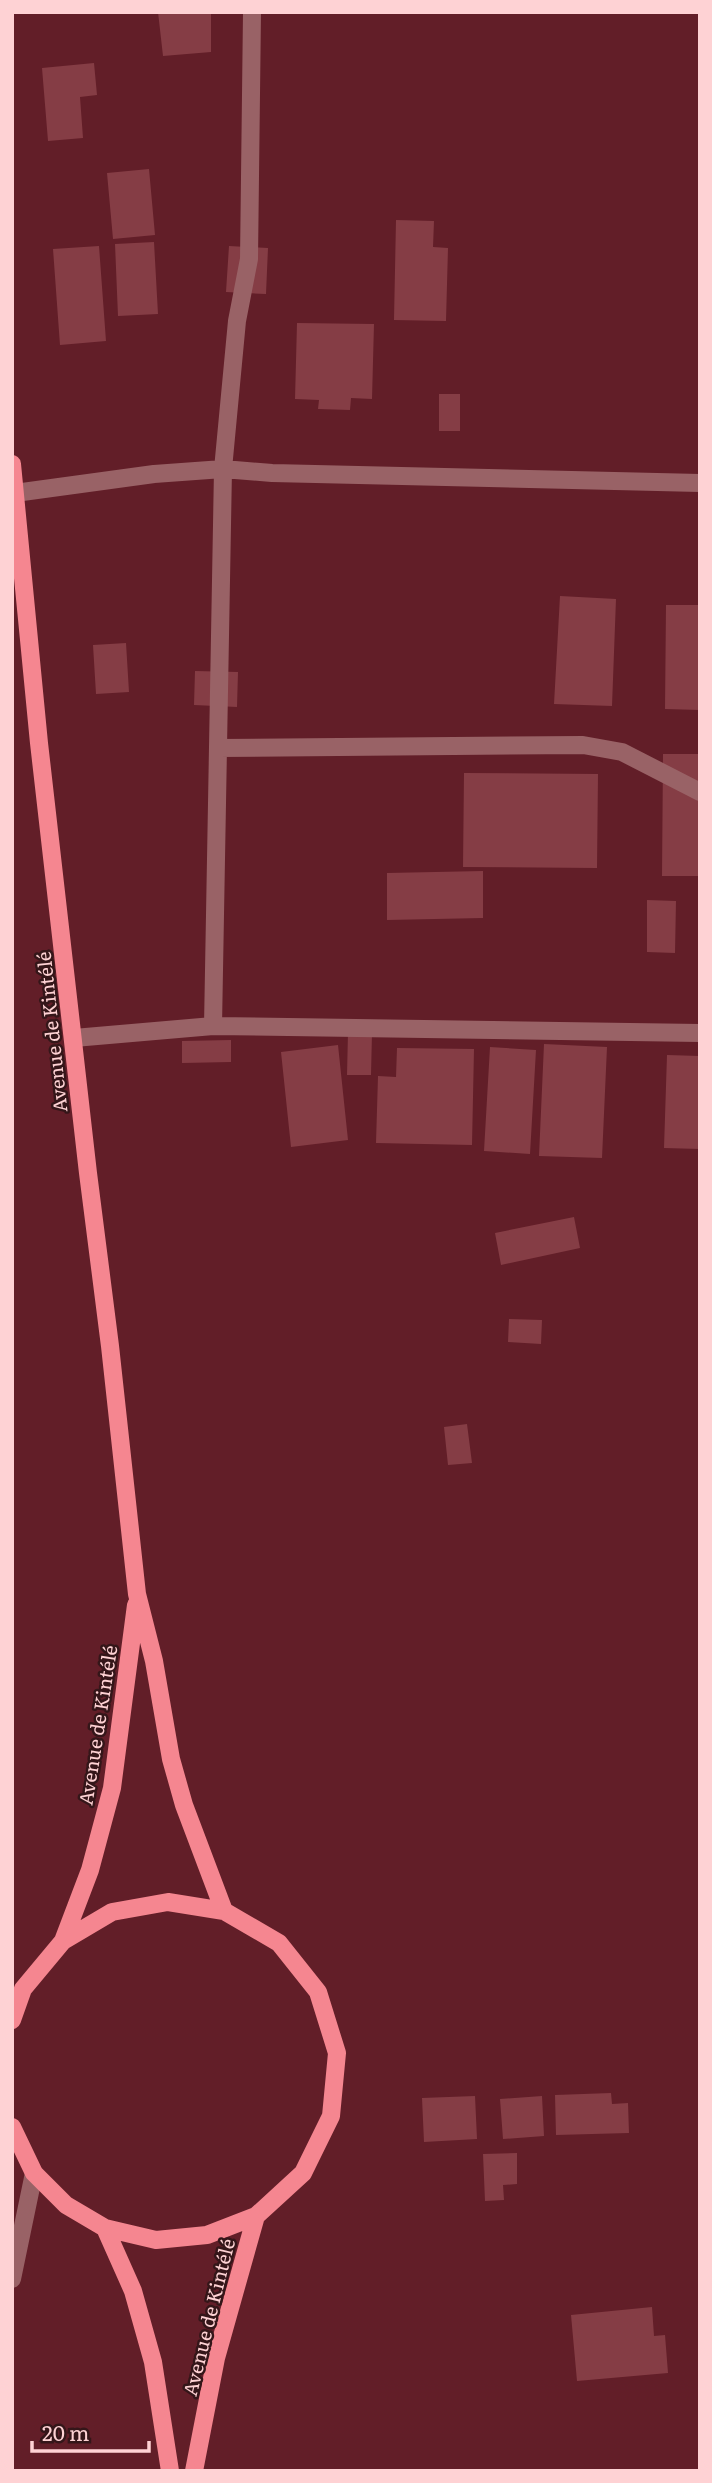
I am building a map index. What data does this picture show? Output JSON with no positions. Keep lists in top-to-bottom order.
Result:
{
  "streets": {
    "main road": ["Avenue de Kintélé"]
  },
  "scale_bar": "20 m"
}
